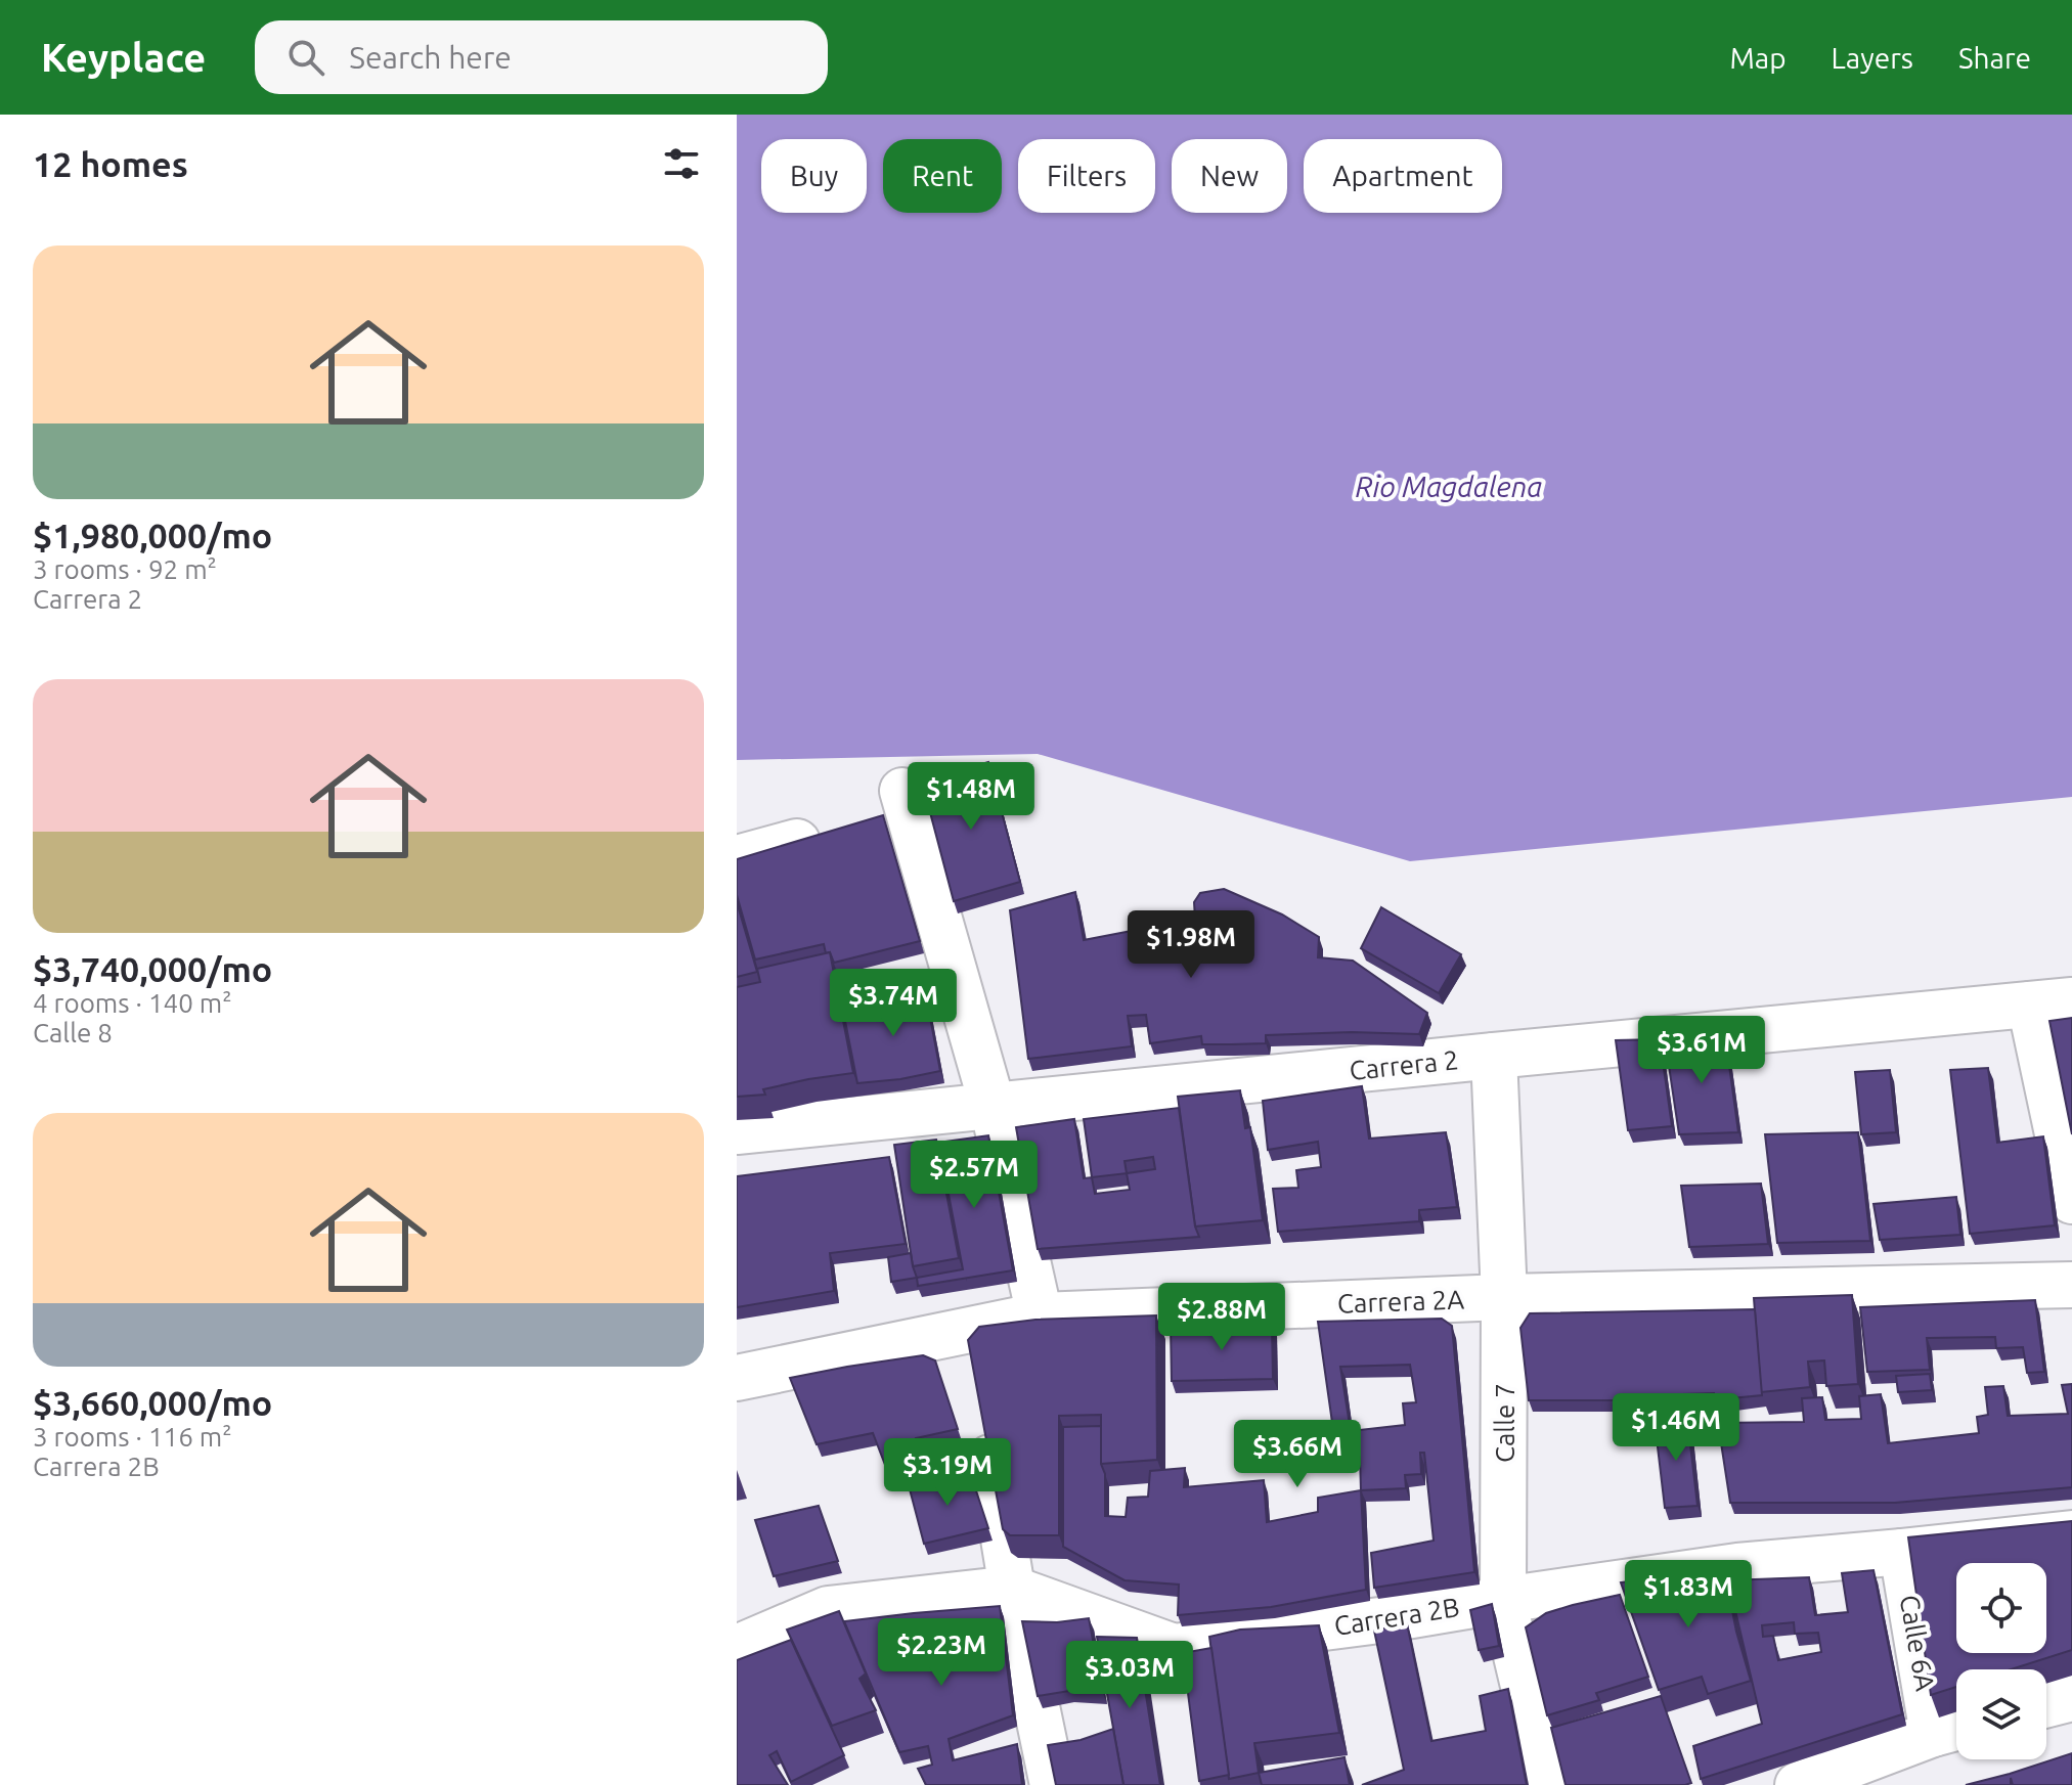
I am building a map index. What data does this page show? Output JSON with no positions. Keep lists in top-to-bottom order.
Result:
{
  "streets": {
    "street": [
      "Carrera 2",
      "Carrera 2A",
      "Calle 7",
      "Carrera 2B",
      "Calle 6A"
    ]
  },
  "crossings": [
    ["Carrera 2", "Calle 7"],
    ["Carrera 2A", "Calle 7"],
    ["Calle 7", "Carrera 2B"],
    ["Carrera 2B", "Calle 6A"]
  ],
  "water": ["Rio Magdalena"],
  "page": {
    "header": "Keyplace",
    "search": "Search here",
    "nav": ["Map", "Layers", "Share"],
    "heading": "12 homes",
    "chip": [
      "Buy",
      "Rent",
      "Filters",
      "New",
      "Apartment"
    ],
    "list": [
      {
        "name": "$1,980,000/mo",
        "note": "3 rooms · 92 m² · Carrera 2"
      },
      {
        "name": "$3,740,000/mo",
        "note": "4 rooms · 140 m² · Calle 8"
      },
      {
        "name": "$3,660,000/mo",
        "note": "3 rooms · 116 m² · Carrera 2B"
      }
    ],
    "price": [
      "$1.48M",
      "$1.98M",
      "$3.74M",
      "$3.61M",
      "$2.57M",
      "$2.88M",
      "$1.46M",
      "$3.66M",
      "$3.19M",
      "$1.83M",
      "$2.23M",
      "$3.03M"
    ]
  }
}
